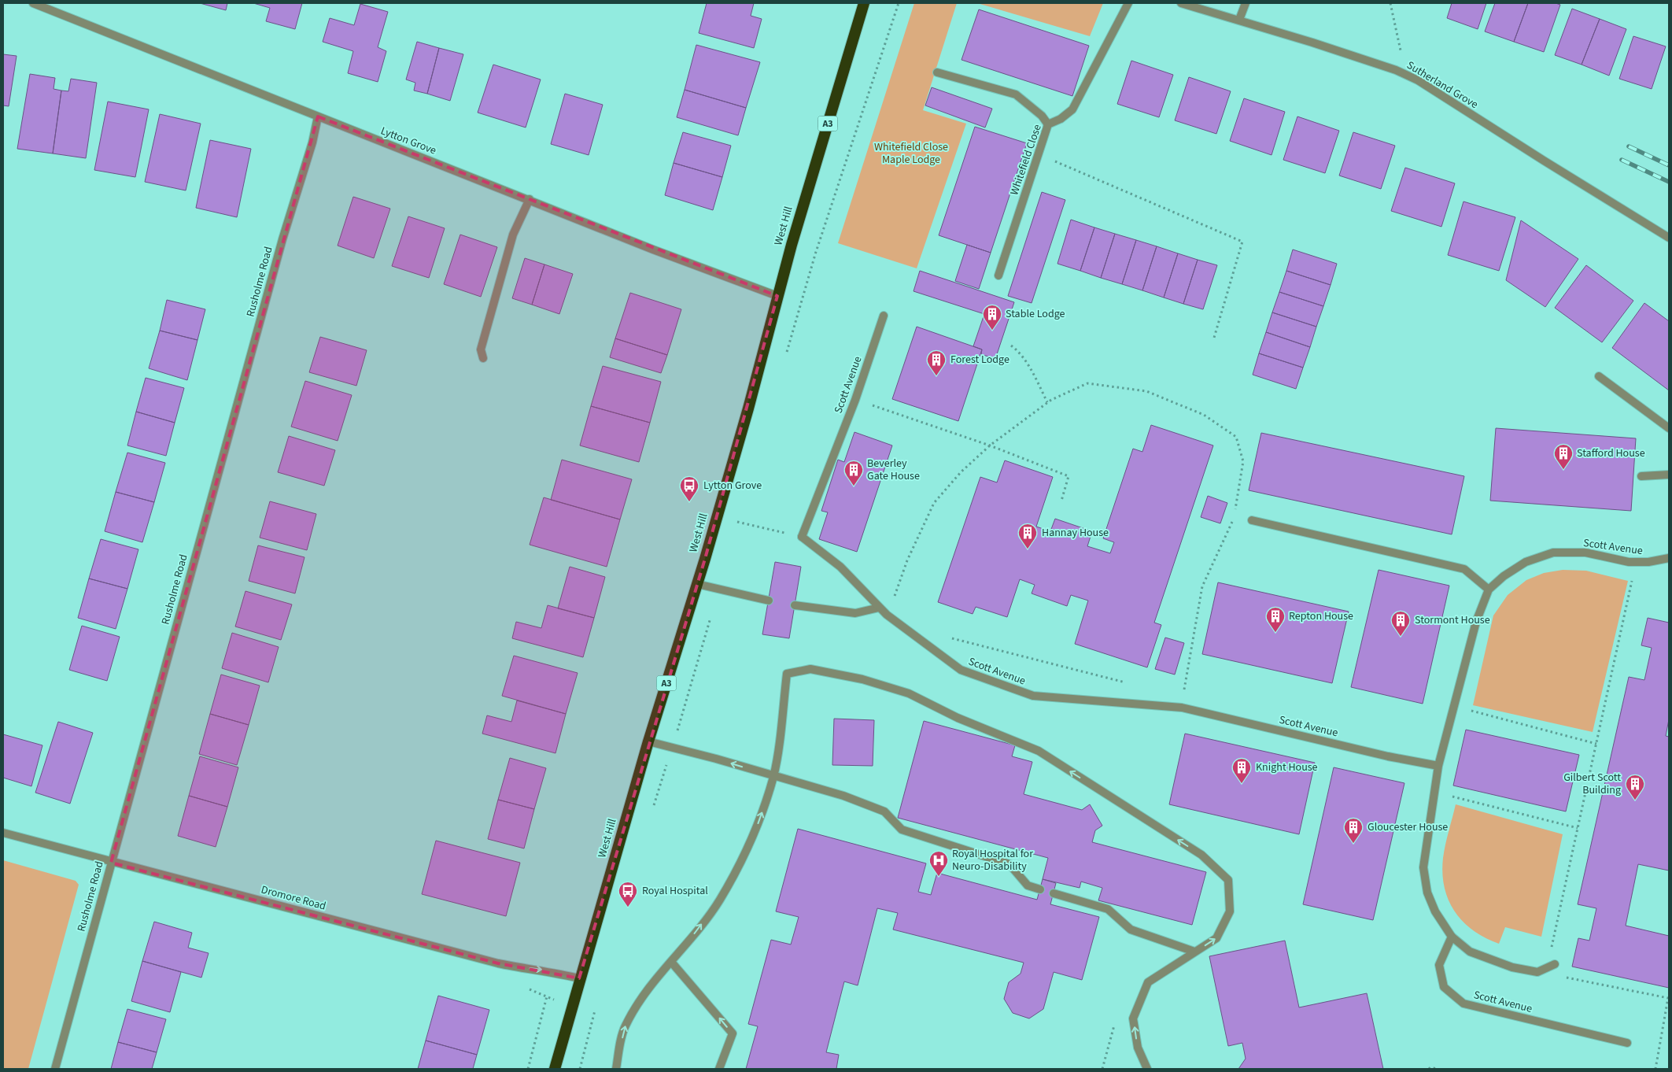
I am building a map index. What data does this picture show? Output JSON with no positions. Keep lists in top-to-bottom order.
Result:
{
  "streets": {
    "highway": ["A3", "West Hill"],
    "street": [
      "Sutherland Grove",
      "Lytton Grove",
      "Whitefield Close",
      "Rusholme Road",
      "Scott Avenue",
      "Dromore Road"
    ]
  },
  "crossings": [
    ["Lytton Grove", "West Hill"],
    ["Lytton Grove", "Rusholme Road"],
    ["West Hill", "Dromore Road"],
    ["Rusholme Road", "Dromore Road"]
  ],
  "one_way": ["Dromore Road"],
  "parks": ["Whitefield Close Maple Lodge"],
  "places": {
    "building": [
      "Stable Lodge",
      "Forest Lodge",
      "Stafford House",
      "Beverley Gate House",
      "Hannay House",
      "Repton House",
      "Stormont House",
      "Knight House",
      "Gilbert Scott Building",
      "Gloucester House"
    ],
    "bus stop": ["Lytton Grove", "Royal Hospital"],
    "hospital": ["Royal Hospital for Neuro-Disability"]
  }
}
